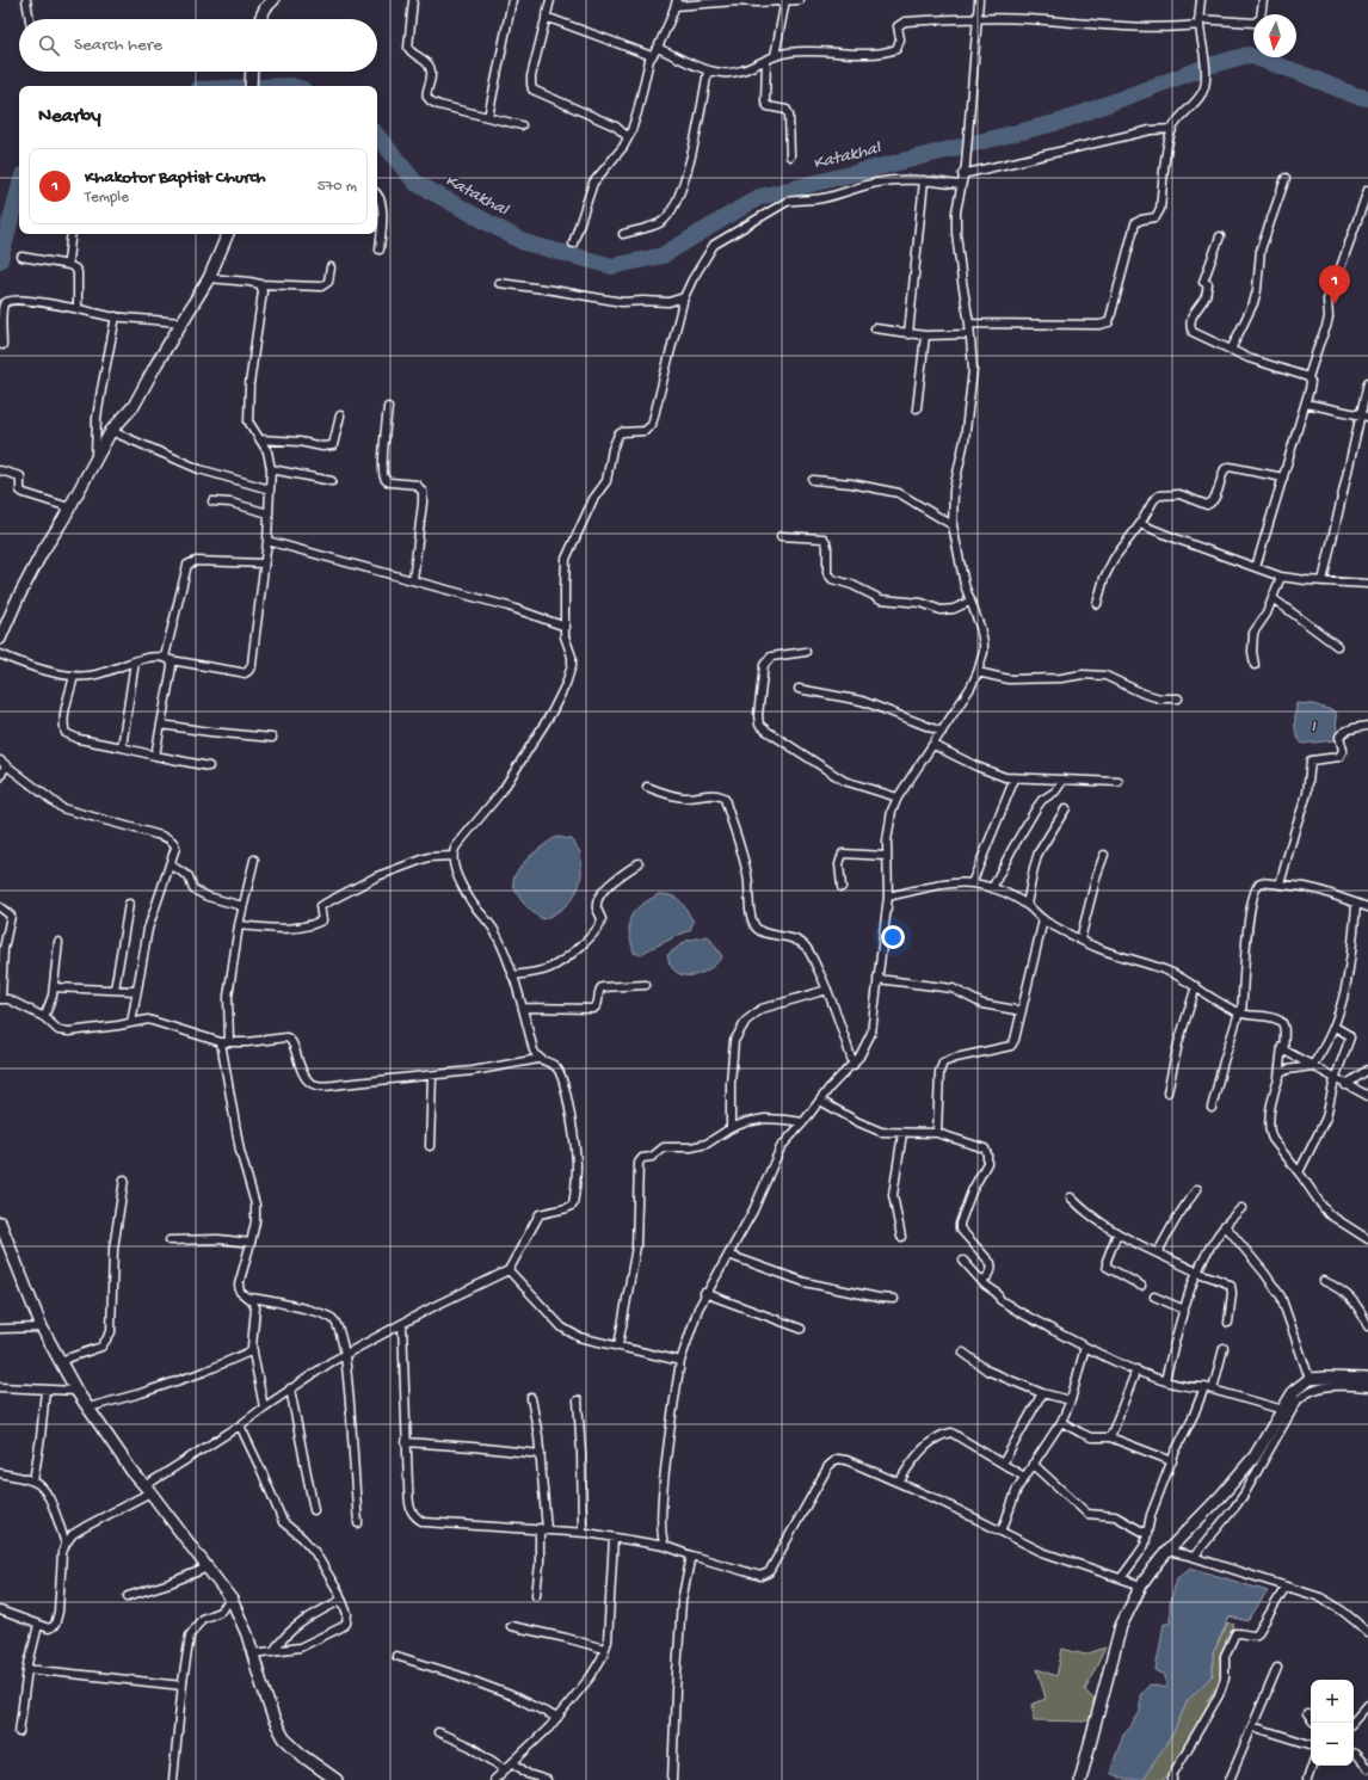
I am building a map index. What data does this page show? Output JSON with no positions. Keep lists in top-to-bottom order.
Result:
{
  "water": ["Katakhal", "I"],
  "north": "bottom",
  "page": {
    "search": "Search here",
    "heading": "Nearby",
    "list": [
      {
        "mark": "1",
        "name": "Khakotor Baptist Church",
        "note": "Temple",
        "value": "570 m"
      }
    ],
    "pins": "1",
    "map_buttons": ["+", "−"]
  }
}
